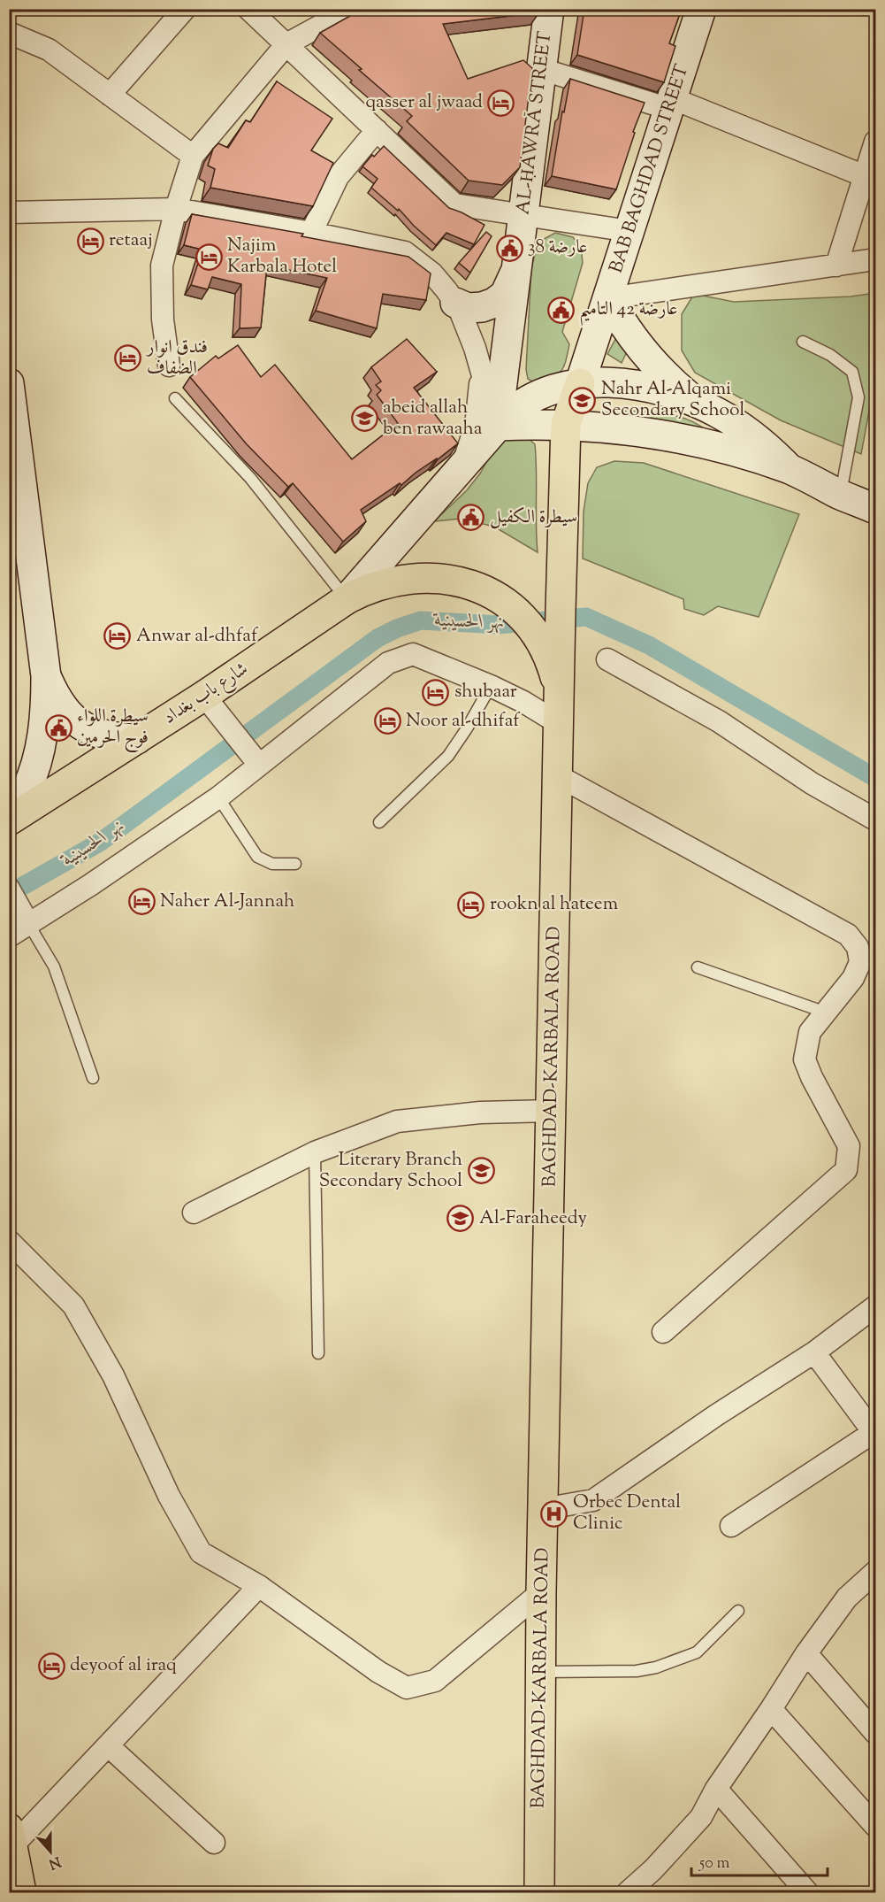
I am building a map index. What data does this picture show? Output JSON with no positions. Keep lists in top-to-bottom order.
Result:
{
  "streets": {
    "highway": ["شارع باب بغداد", "BAGHDAD-KARBALA ROAD"],
    "street": ["AL-ḤAWRĀ STREET", "BAB BAGHDAD STREET"]
  },
  "crossings": [
    ["BAB BAGHDAD STREET", "BAGHDAD-KARBALA ROAD"],
    ["شارع باب بغداد", "BAGHDAD-KARBALA ROAD"]
  ],
  "water": ["نهر الحسينية"],
  "places": {
    "hotel": [
      "qasser al jwaad",
      "retaaj",
      "Najim Karbala Hotel",
      "فندق انوار الضفاف",
      "Anwar al-dhfaf",
      "shubaar",
      "Noor al-dhifaf",
      "Naher Al-Jannah",
      "rookn al hateem",
      "deyoof al iraq"
    ],
    "public building": [
      "عارضة 38",
      "عارضة 42 التاميم",
      "سيطرة الكفيل",
      "سيطرة اللواء فوج الحرمين"
    ],
    "school or university": [
      "Nahr Al-Alqami Secondary School",
      "abeid allah ben rawaaha",
      "Literary Branch Secondary School",
      "Al-Faraheedy"
    ],
    "hospital": ["Orbec Dental Clinic"]
  },
  "scale_bar": "50 m",
  "north": "bottom"
}
